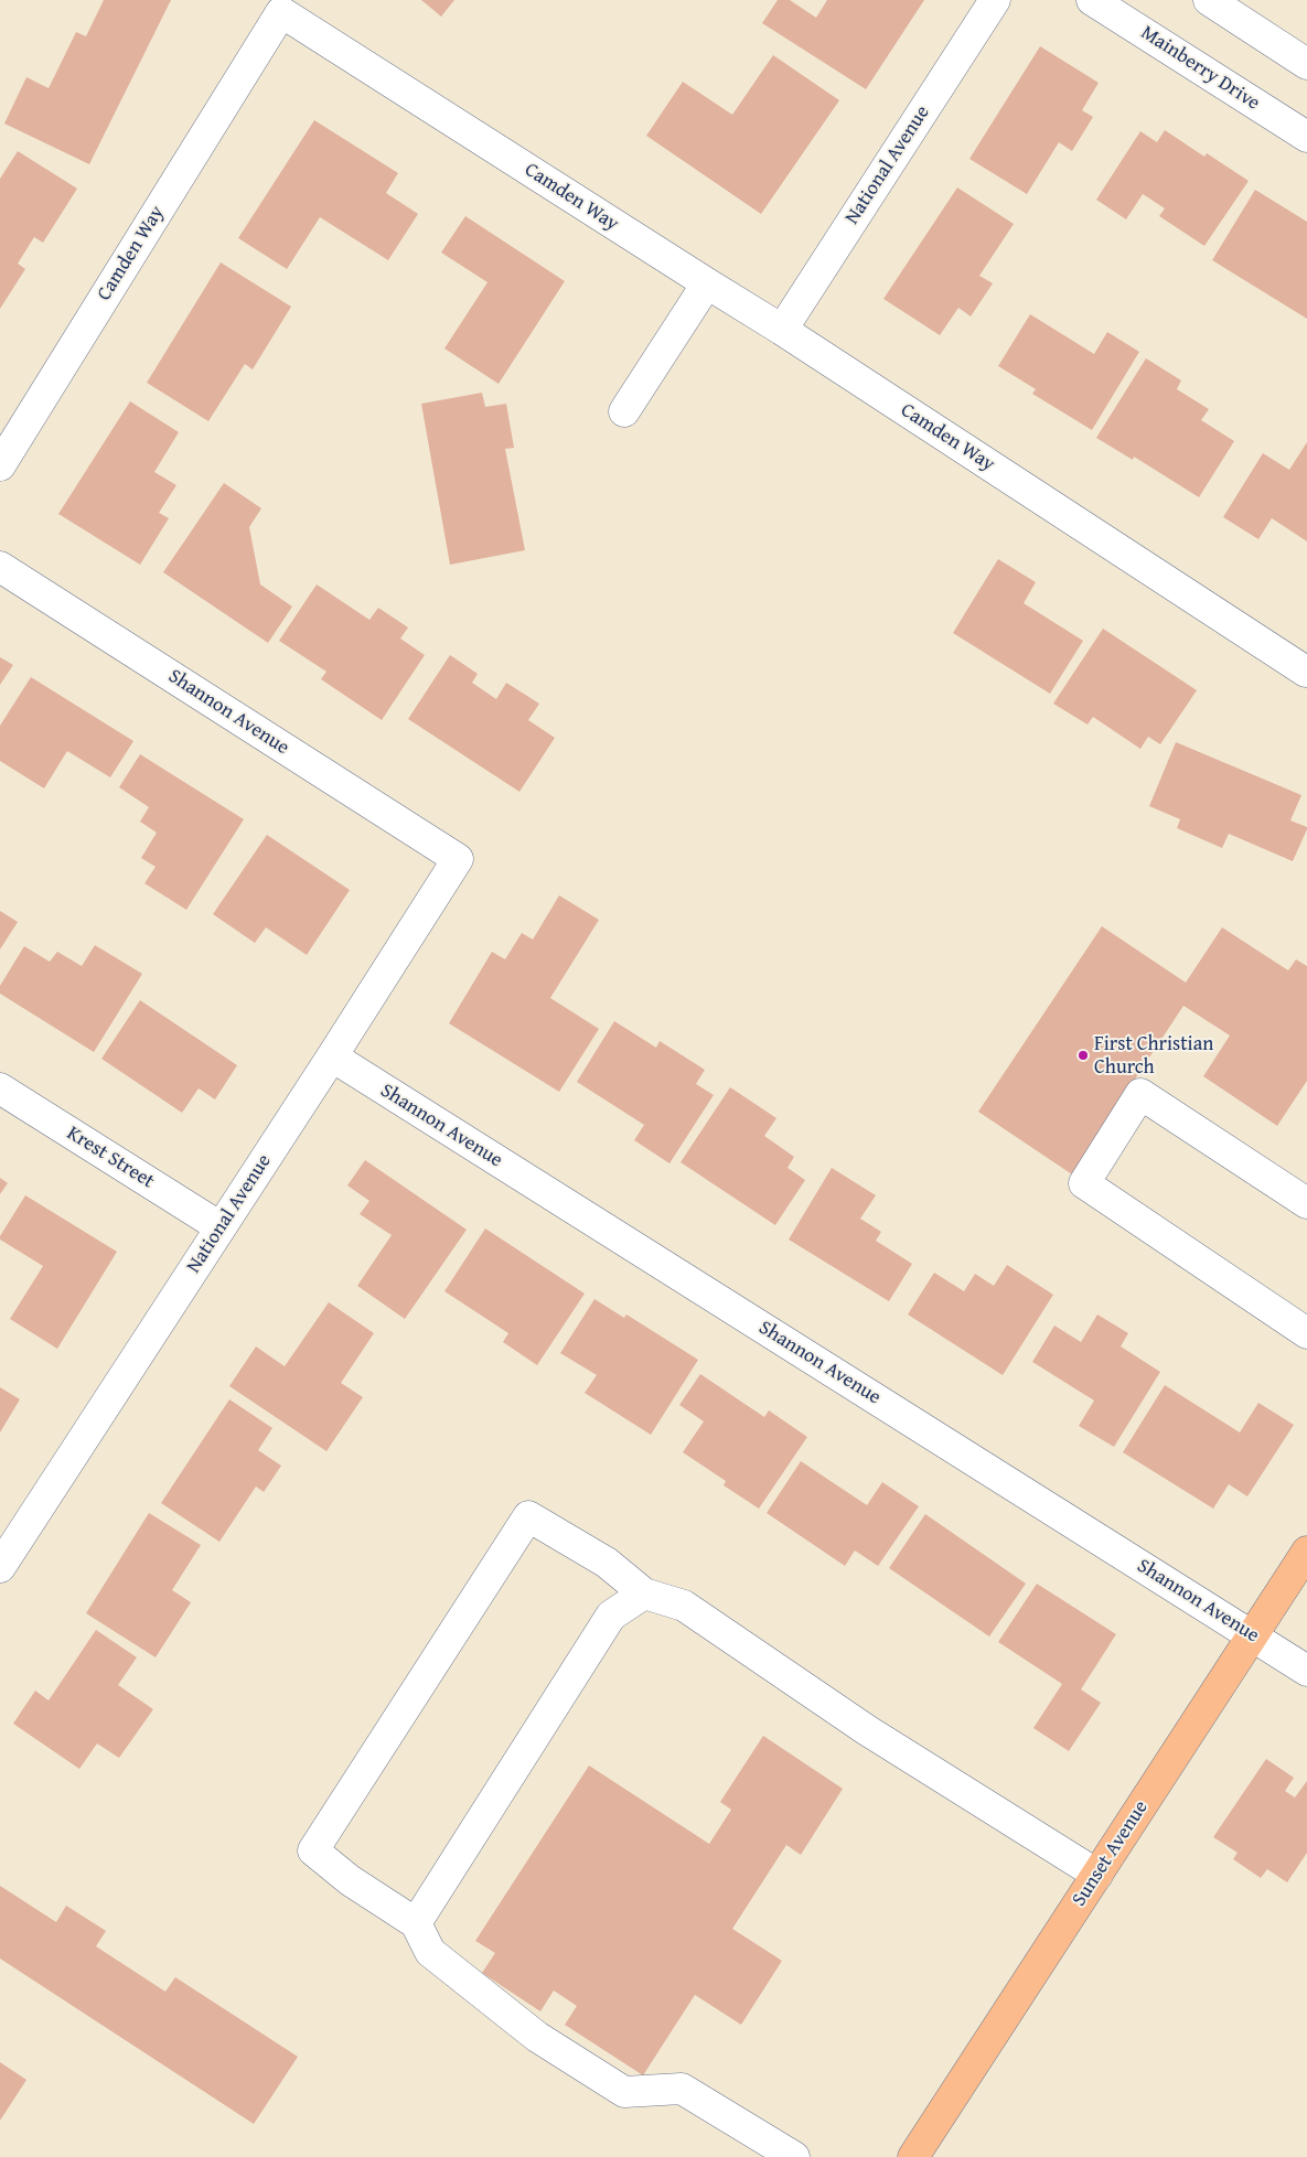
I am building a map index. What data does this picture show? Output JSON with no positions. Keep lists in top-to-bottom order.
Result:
{
  "streets": {
    "main road": ["Sunset Avenue"],
    "street": [
      "Mainberry Drive",
      "National Avenue",
      "Camden Way",
      "Shannon Avenue",
      "Krest Street"
    ]
  },
  "crossings": [
    ["National Avenue", "Camden Way"],
    ["National Avenue", "Shannon Avenue"],
    ["National Avenue", "Krest Street"],
    ["Shannon Avenue", "Sunset Avenue"]
  ],
  "places": ["First Christian Church"]
}
